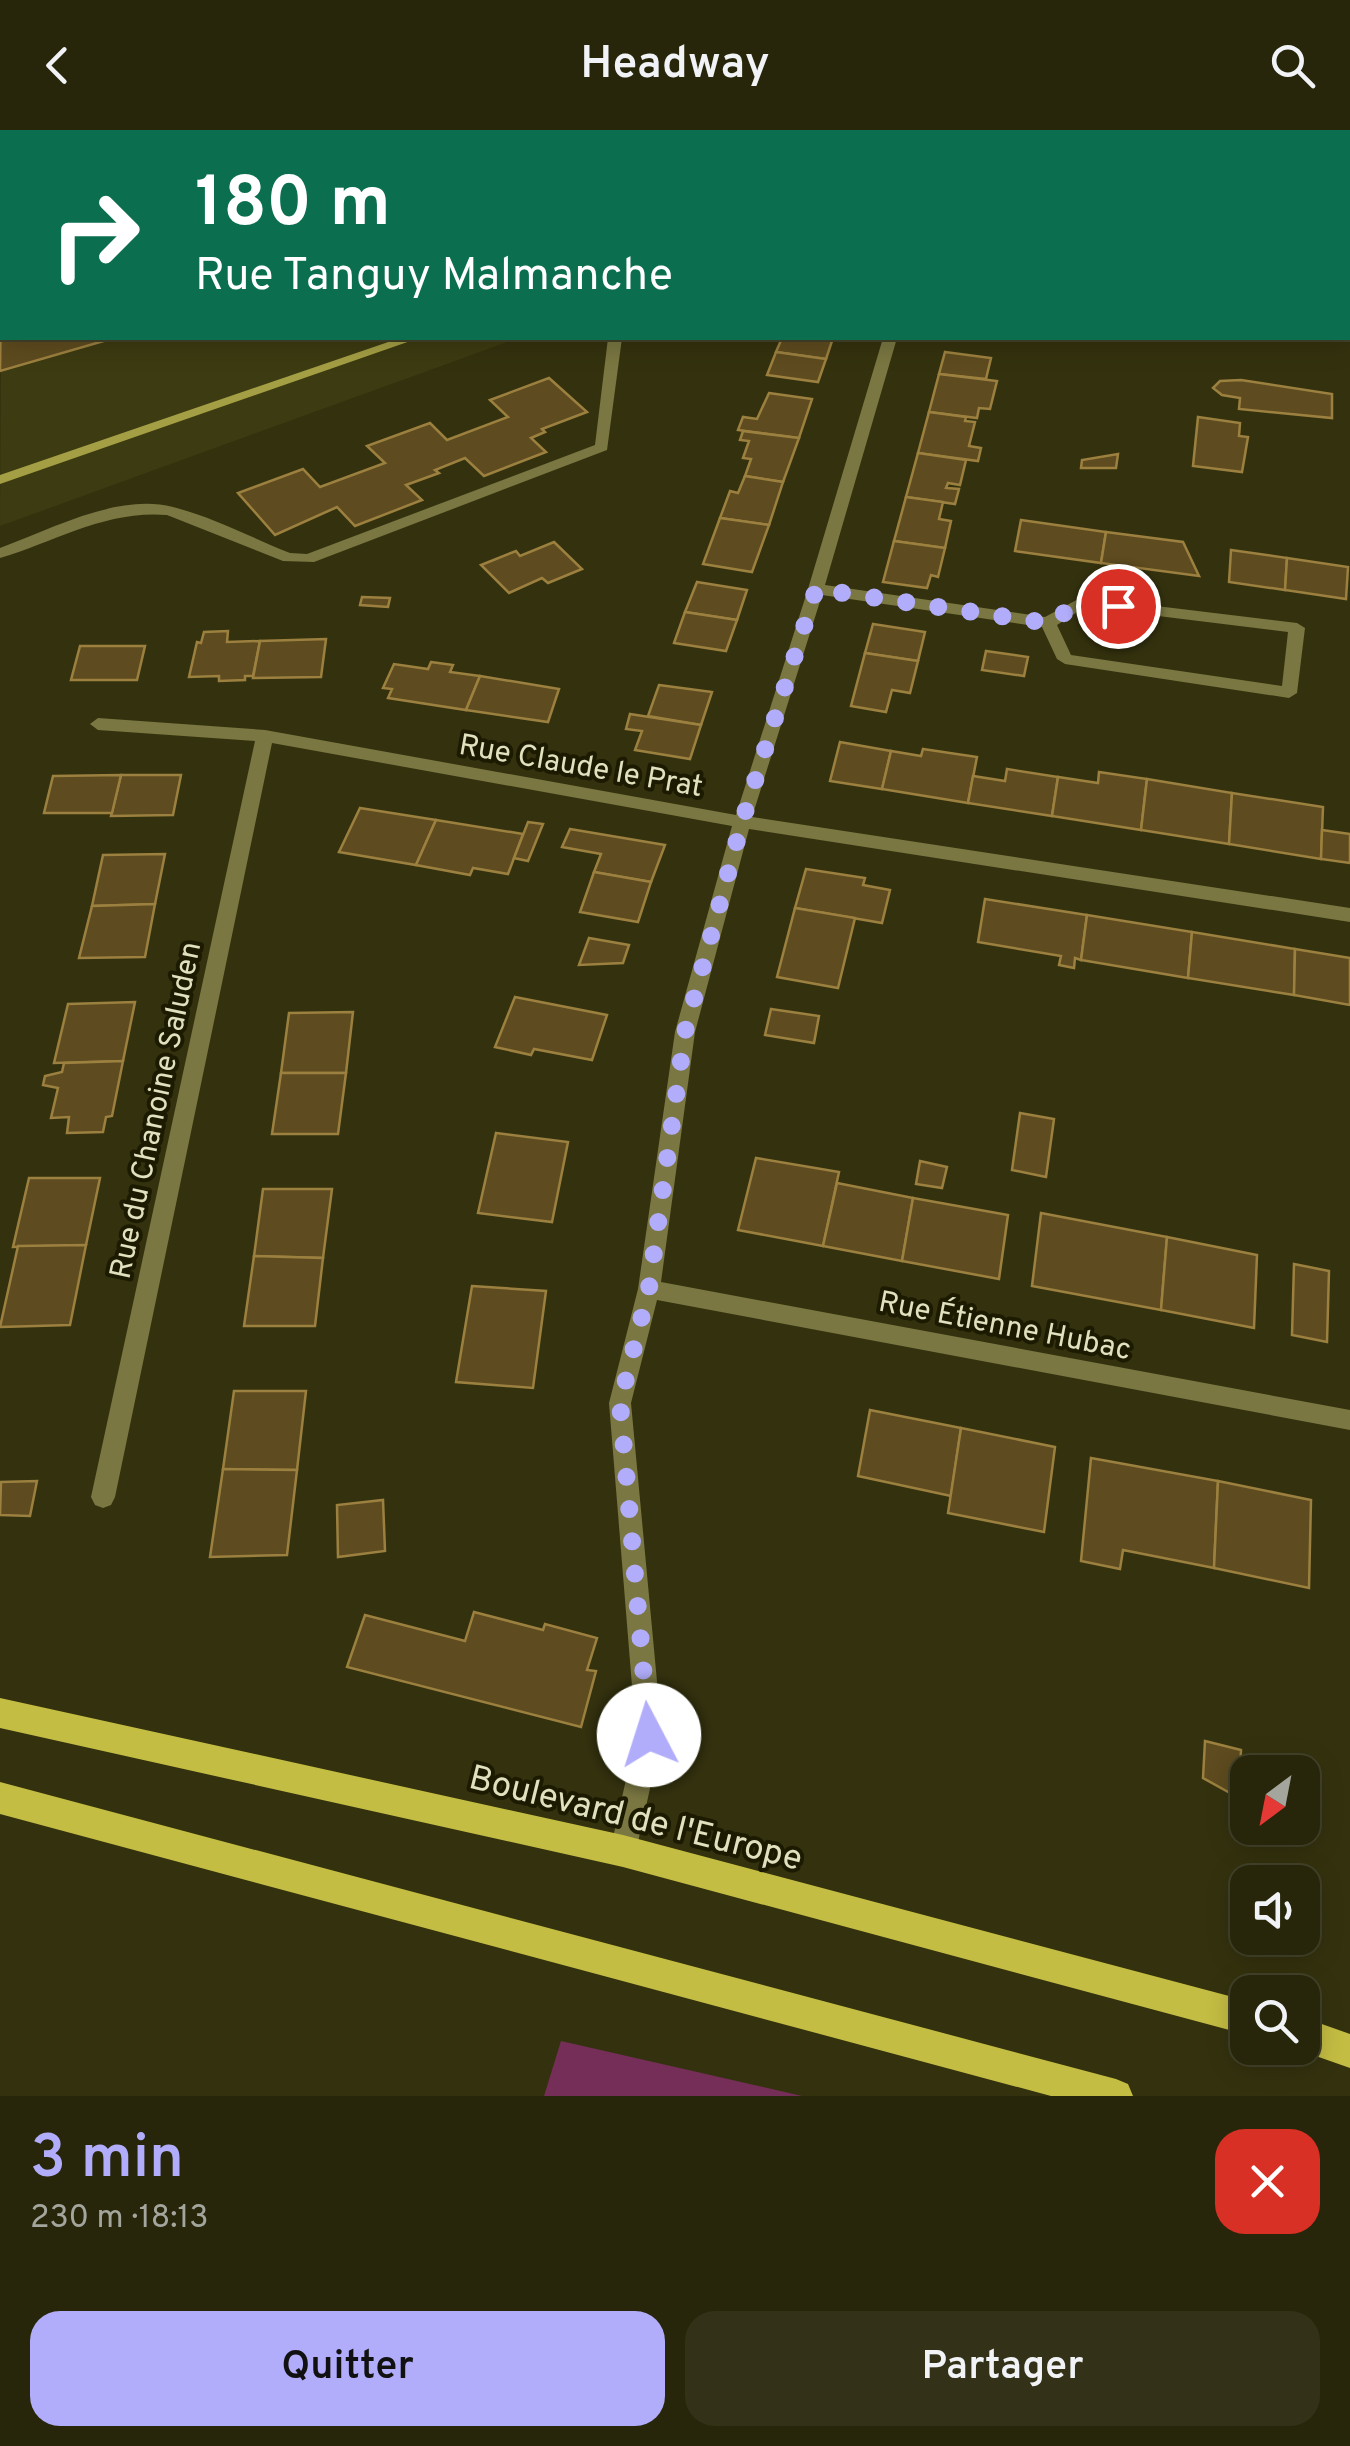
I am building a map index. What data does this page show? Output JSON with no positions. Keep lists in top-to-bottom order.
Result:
{
  "streets": {
    "main road": ["Boulevard de l'Europe"],
    "street": ["Rue Claude le Prat", "Rue du Chanoine Saluden", "Rue Étienne Hubac"]
  },
  "crossings": [
    ["Rue Claude le Prat", "Rue du Chanoine Saluden"]
  ],
  "north": "bottom left",
  "page": {
    "header": "Headway",
    "turn": ["180 m", "Rue Tanguy Malmanche"],
    "heading": ["3 min", "230 m · 18:13"],
    "buttons": ["Quitter", "Partager"]
  }
}
